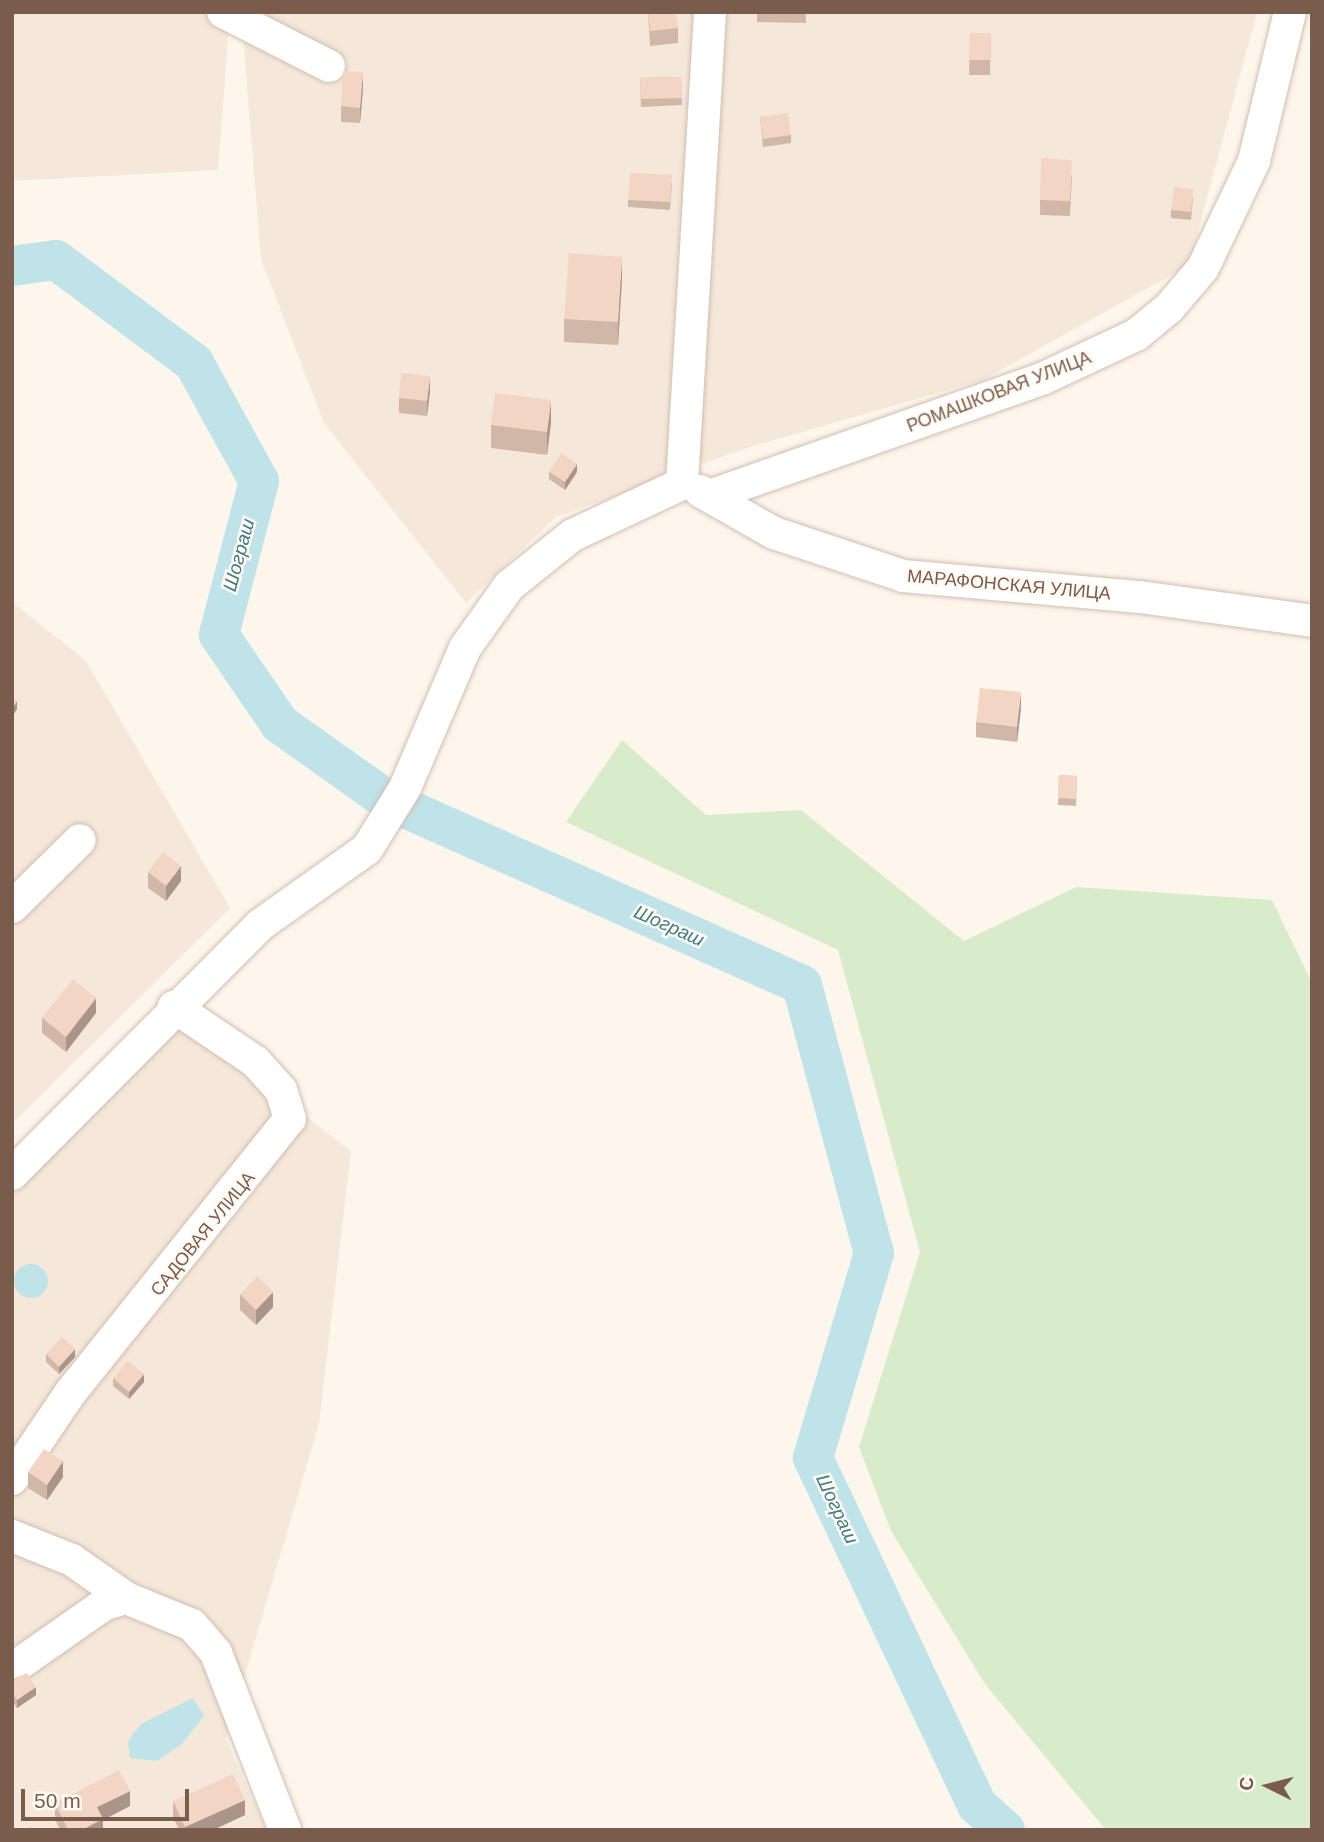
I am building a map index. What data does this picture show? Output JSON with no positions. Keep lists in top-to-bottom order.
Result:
{
  "streets": {
    "street": ["РОМАШКОВАЯ УЛИЦА", "МАРАФОНСКАЯ УЛИЦА", "САДОВАЯ УЛИЦА"]
  },
  "crossings": [
    ["РОМАШКОВАЯ УЛИЦА", "МАРАФОНСКАЯ УЛИЦА"]
  ],
  "water": ["Шограш"],
  "scale_bar": "50 m",
  "north": "left"
}
